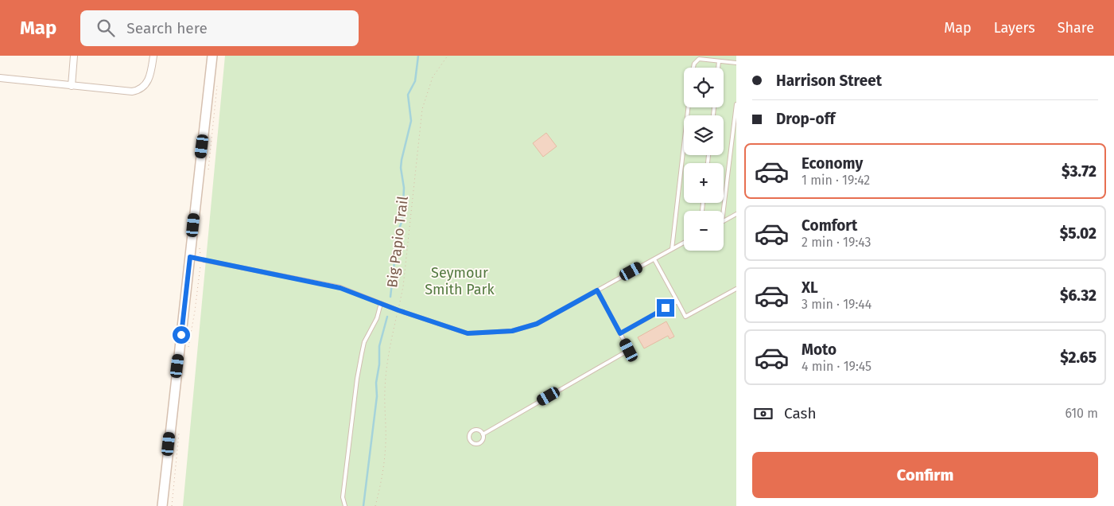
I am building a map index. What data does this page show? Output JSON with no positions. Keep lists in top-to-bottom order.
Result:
{
  "streets": {
    "path": ["Big Papio Trail"]
  },
  "parks": ["Seymour Smith Park"],
  "page": {
    "header": "Map",
    "search": "Search here",
    "nav": ["Map", "Layers", "Share"],
    "banner": ["Harrison Street", "Drop-off"],
    "map_buttons": ["+", "−"],
    "list": [
      {
        "name": "Economy",
        "note": "1 min · 19:42",
        "value": "$3.72"
      },
      {
        "name": "Comfort",
        "note": "2 min · 19:43",
        "value": "$5.02"
      },
      {
        "name": "XL",
        "note": "3 min · 19:44",
        "value": "$6.32"
      },
      {
        "name": "Moto",
        "note": "4 min · 19:45",
        "value": "$2.65"
      }
    ],
    "pay": ["Cash", "610 m"],
    "buttons": "Confirm"
  }
}
